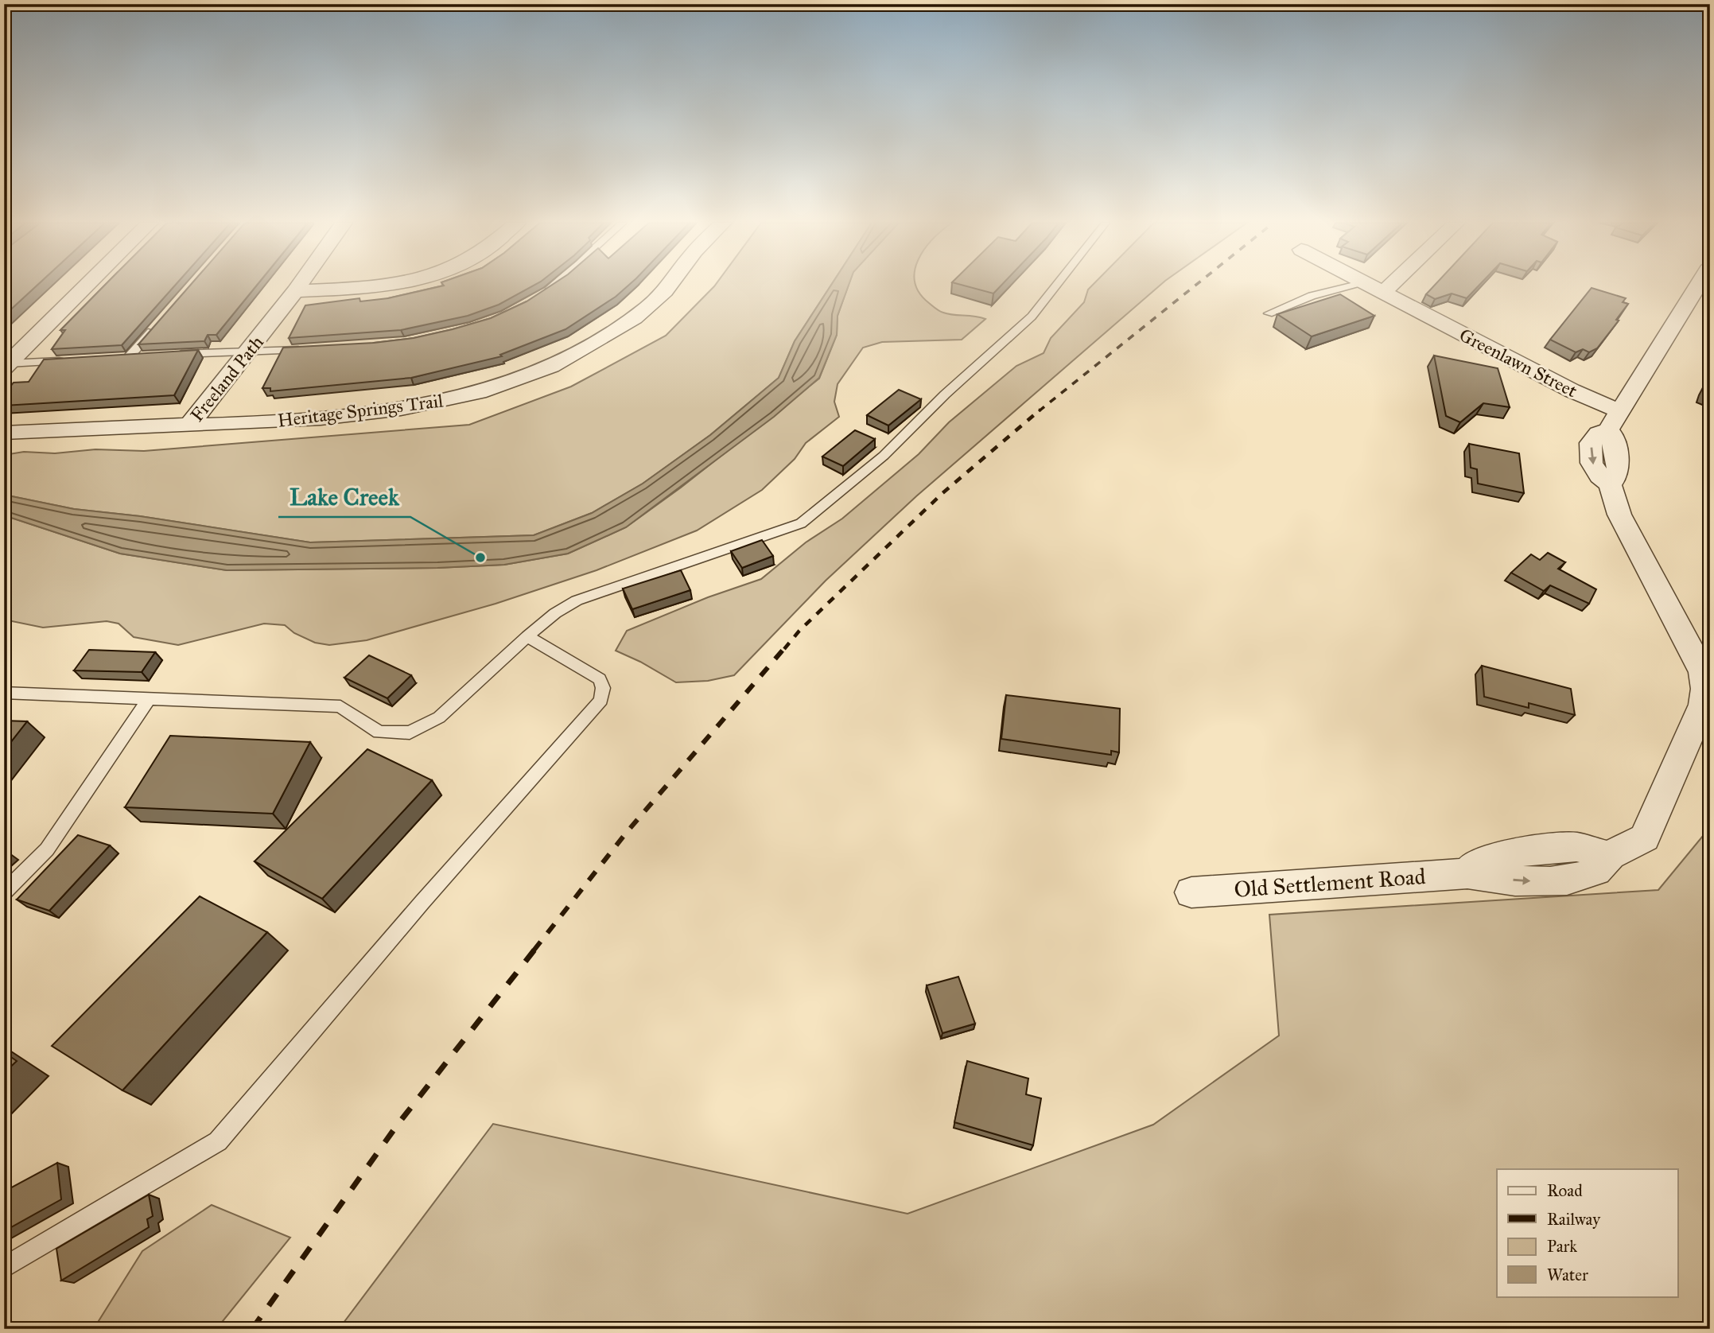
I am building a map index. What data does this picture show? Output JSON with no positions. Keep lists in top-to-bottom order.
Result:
{
  "streets": {
    "street": [
      "Greenlawn Street",
      "Freeland Path",
      "Heritage Springs Trail",
      "Old Settlement Road"
    ]
  },
  "crossings": [
    ["Greenlawn Street", "Old Settlement Road"],
    ["Freeland Path", "Heritage Springs Trail"]
  ],
  "places": ["Lake Creek"],
  "legend": [
    "Road",
    "Railway",
    "Park",
    "Water"
  ]
}
